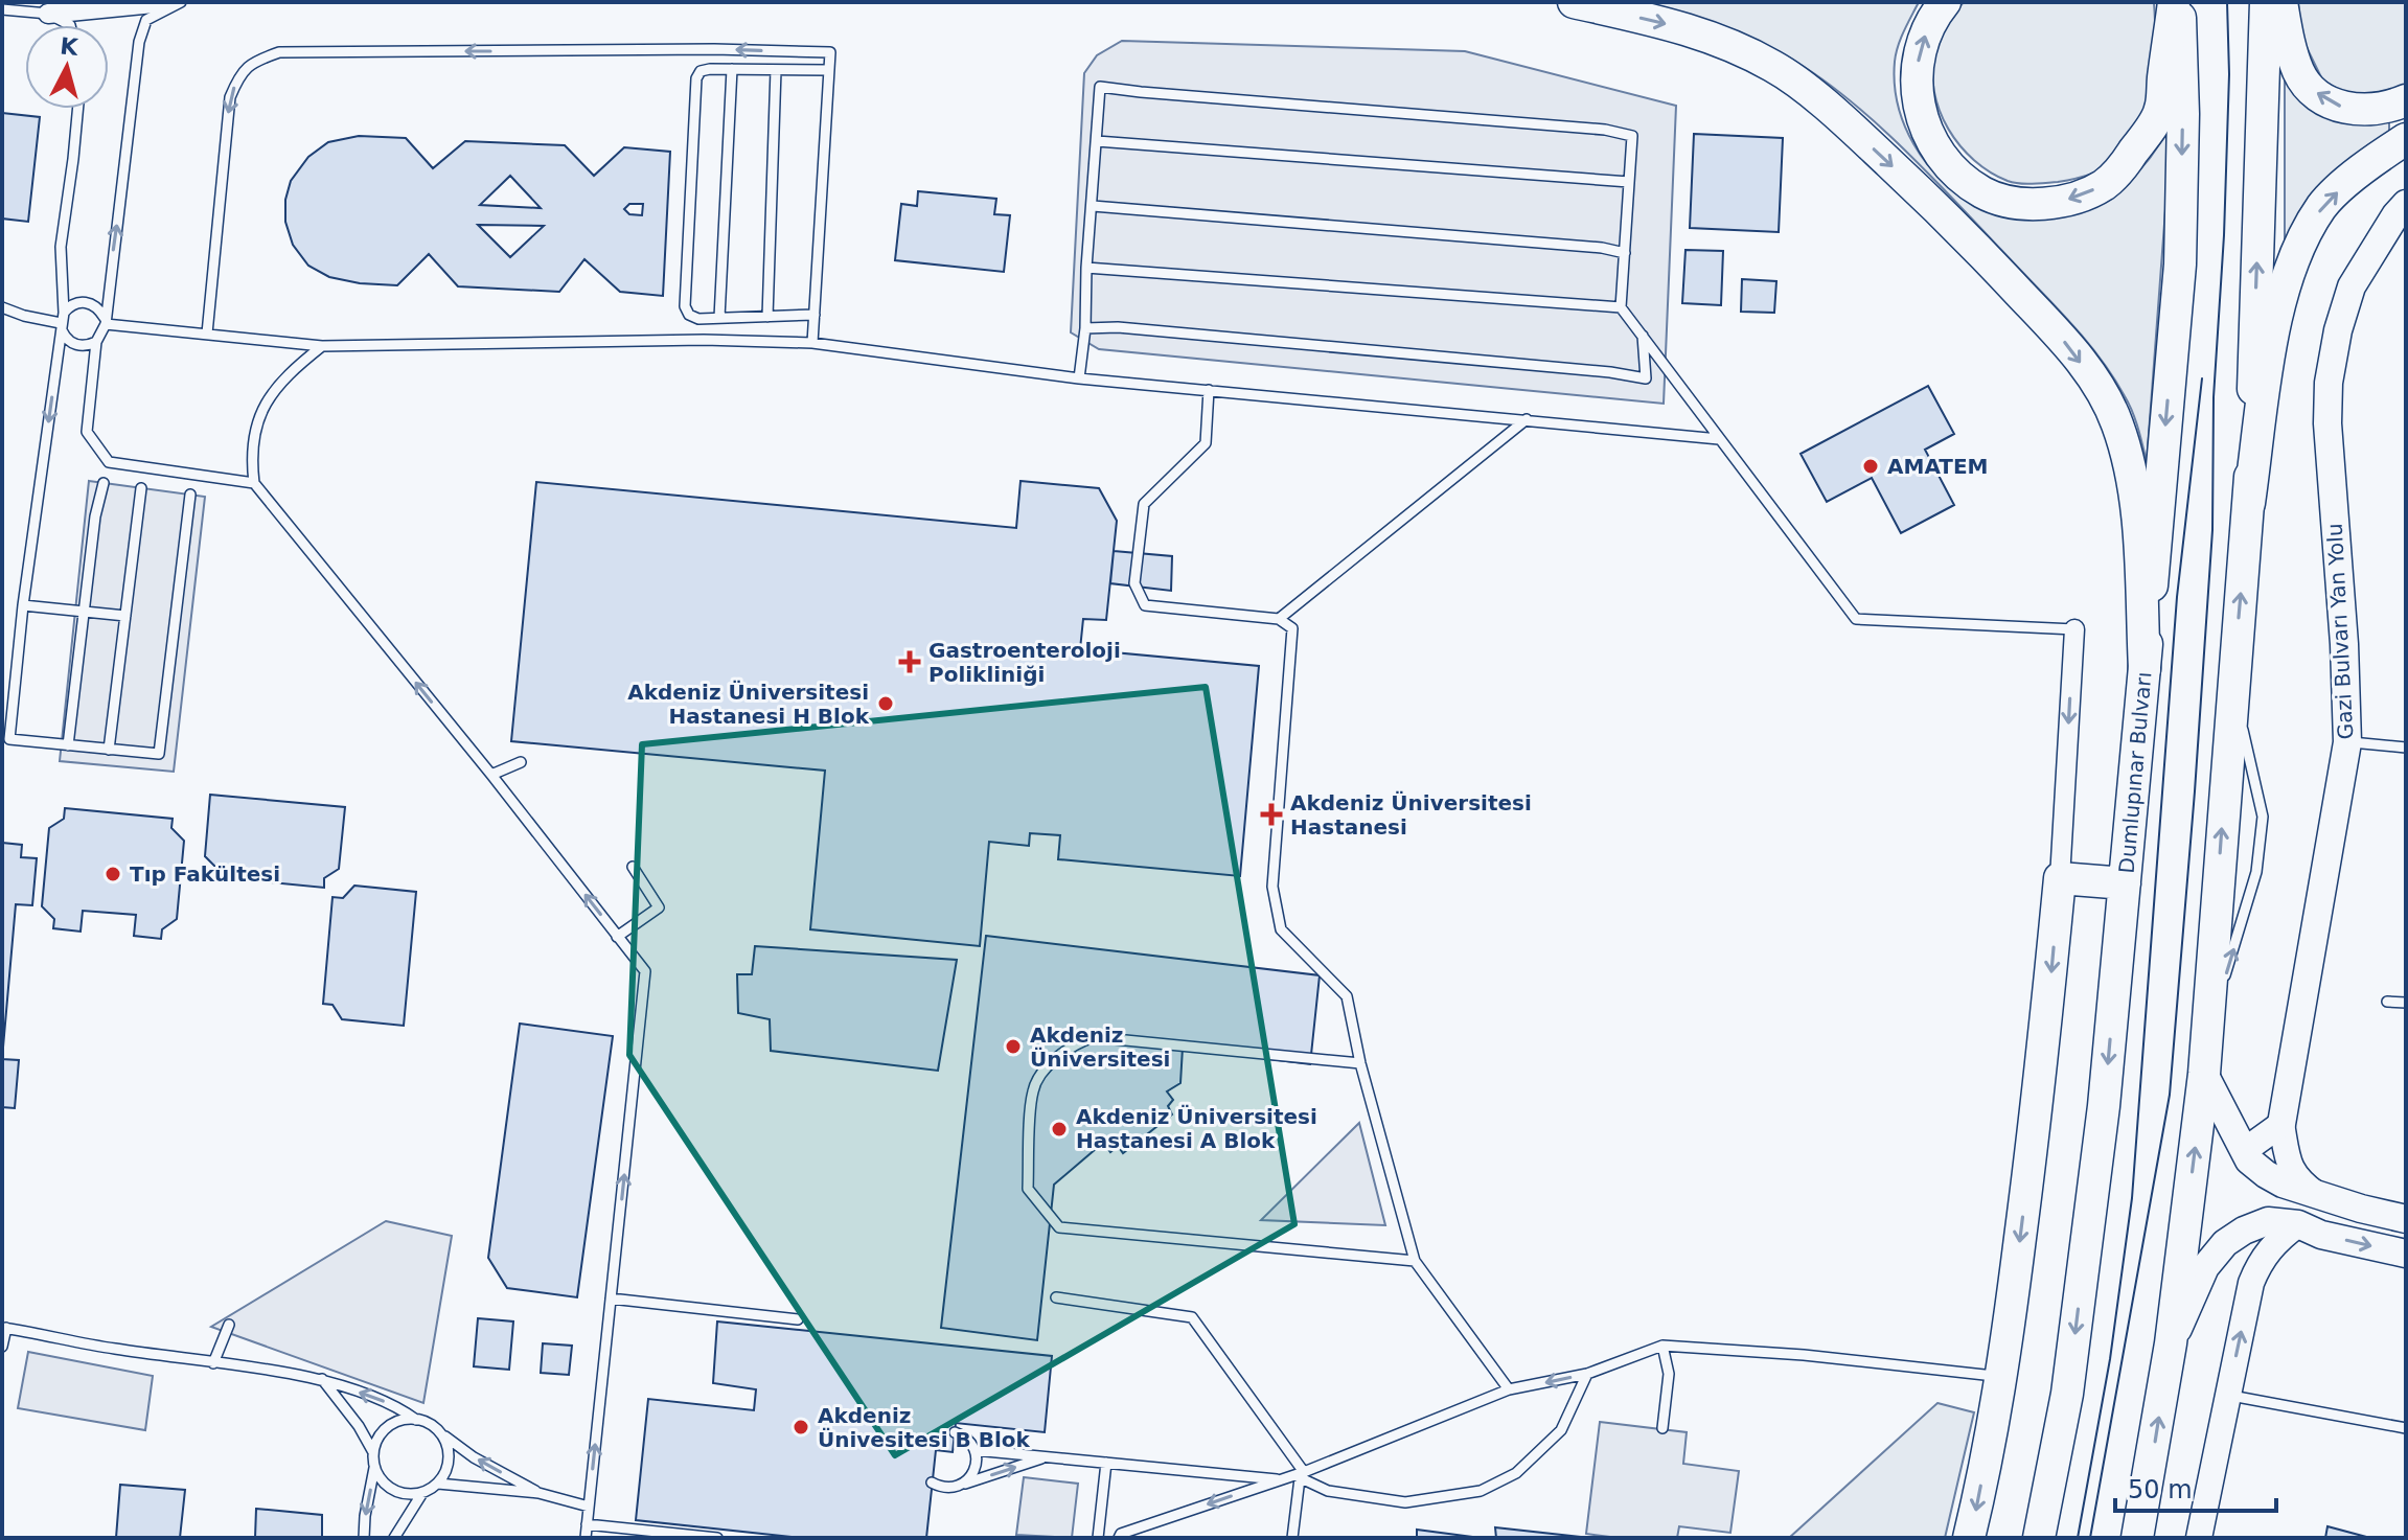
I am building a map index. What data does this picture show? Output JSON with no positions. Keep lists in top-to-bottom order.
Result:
{
  "streets": {
    "main road": ["Gazi Bulvarı Yan Yolu", "Dumlupınar Bulvarı"]
  },
  "places": {
    "other": [
      "AMATEM",
      "Akdeniz Üniversitesi Hastanesi H Blok",
      "Tıp Fakültesi",
      "Akdeniz Üniversitesi",
      "Akdeniz Üniversitesi Hastanesi A Blok",
      "Akdeniz Ünivesitesi B Blok"
    ],
    "health": ["Gastroenteroloji Polikliniği", "Akdeniz Üniversitesi Hastanesi"]
  },
  "scale_bar": "50 m",
  "north": "top"
}
